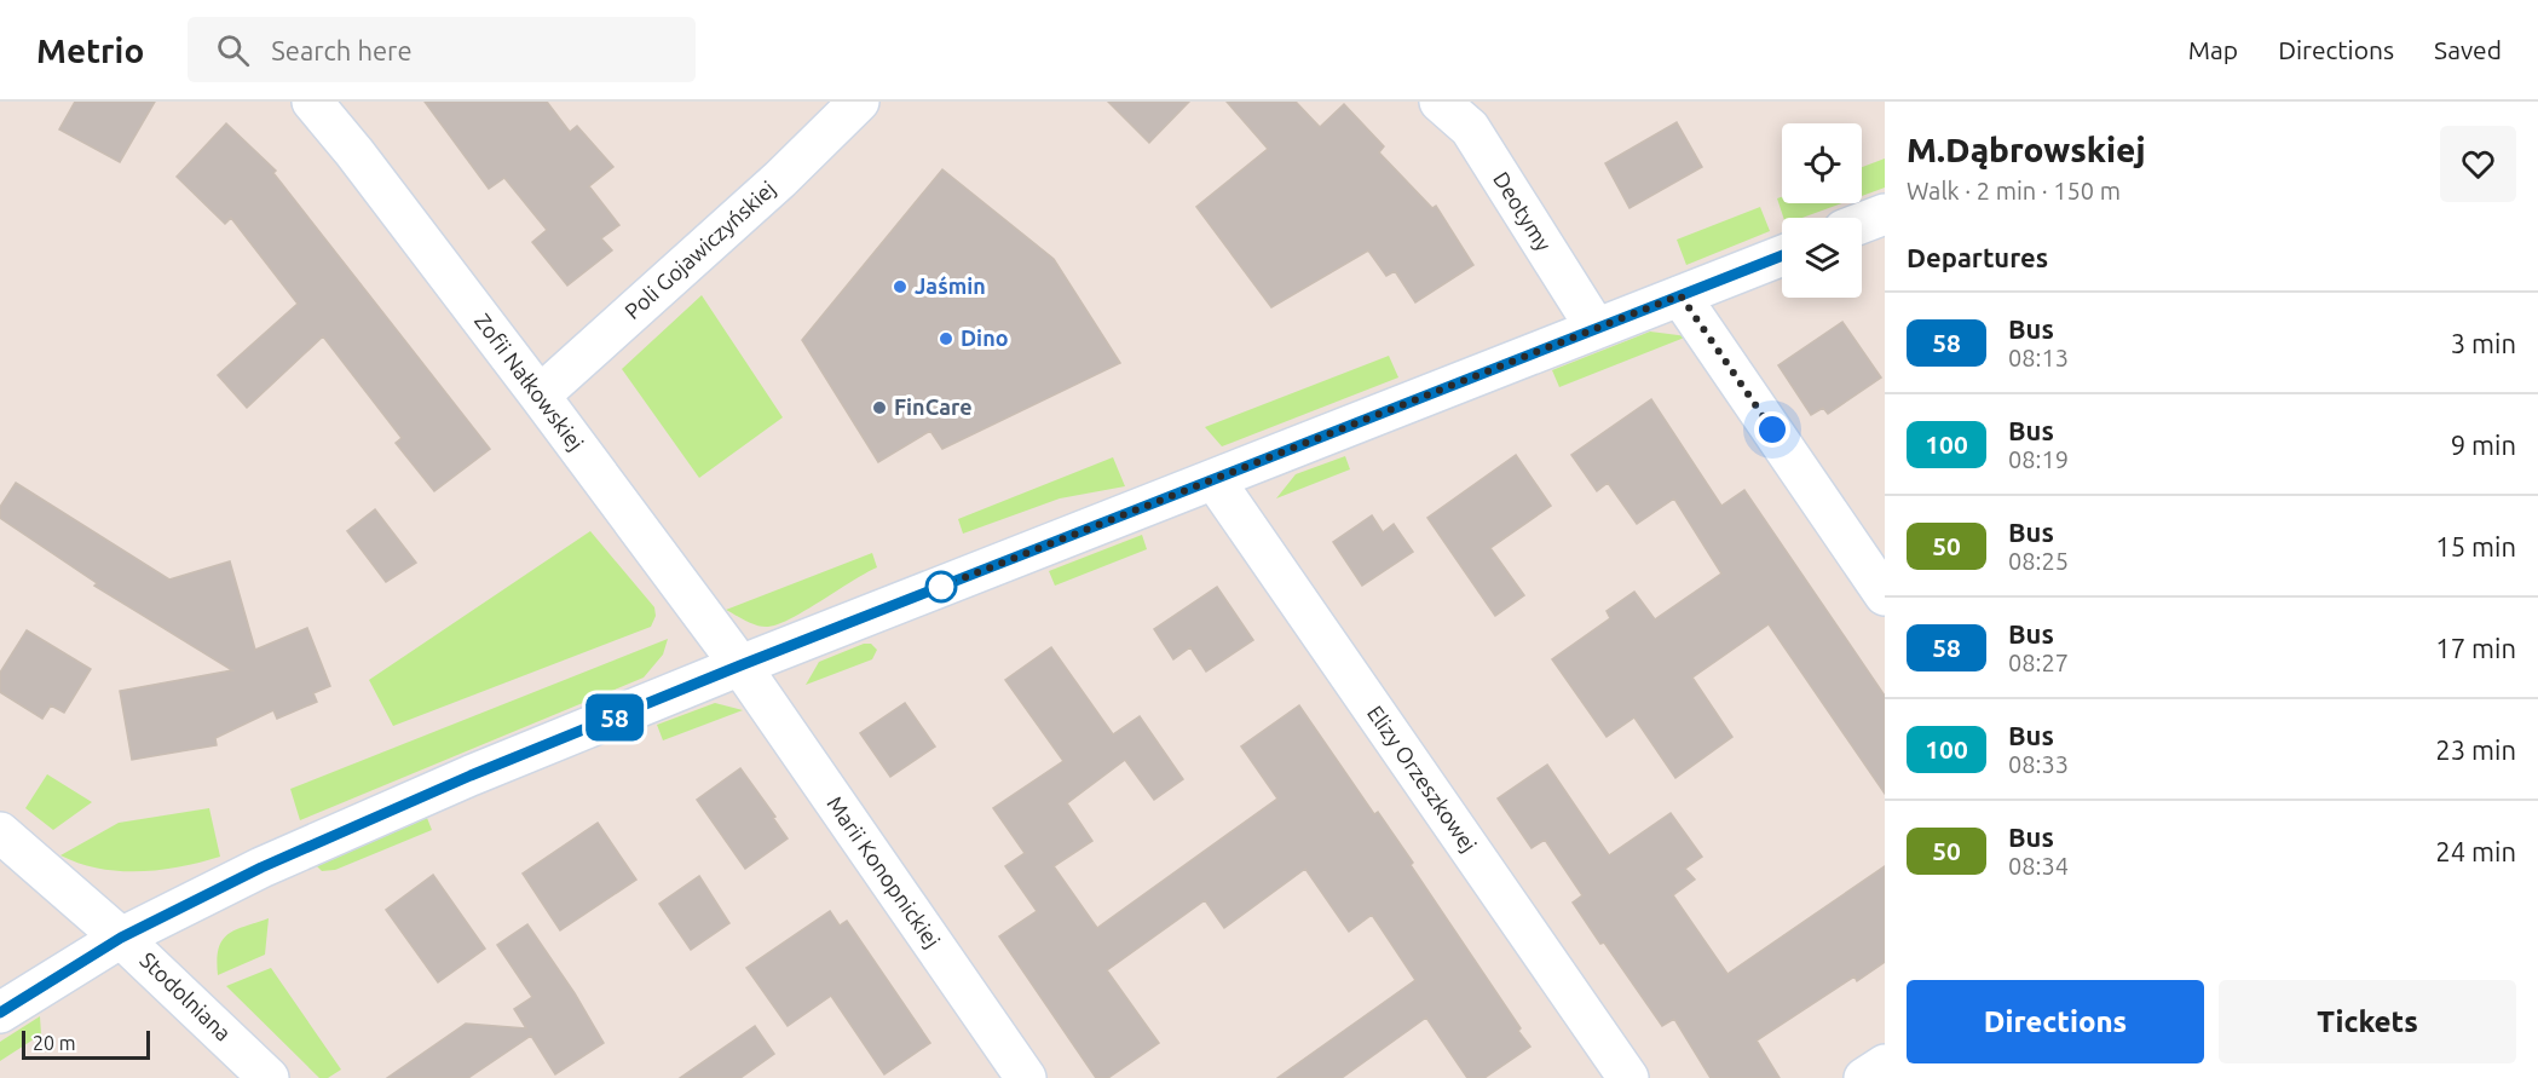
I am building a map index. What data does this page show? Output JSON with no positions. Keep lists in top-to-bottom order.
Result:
{
  "streets": {
    "street": [
      "Deotymy",
      "Poli Gojawiczyńskiej",
      "Zofii Nałkowskiej",
      "Elizy Orzeszkowej",
      "Marii Konopnickiej",
      "Stodolniana"
    ]
  },
  "crossings": [
    ["Poli Gojawiczyńskiej", "Zofii Nałkowskiej"],
    ["Zofii Nałkowskiej", "Marii Konopnickiej"]
  ],
  "places": ["Jaśmin", "Dino", "FinCare"],
  "lines": ["bus line 58"],
  "scale_bar": "20 m",
  "page": {
    "header": "Metrio",
    "search": "Search here",
    "nav": ["Map", "Directions", "Saved"],
    "on_map": "58",
    "heading": [
      ["M.Dąbrowskiej", "Walk · 2 min · 150 m"],
      "Departures"
    ],
    "list": [
      {
        "mark": "58",
        "name": "Bus",
        "note": "08:13",
        "value": "3 min"
      },
      {
        "mark": "100",
        "name": "Bus",
        "note": "08:19",
        "value": "9 min"
      },
      {
        "mark": "50",
        "name": "Bus",
        "note": "08:25",
        "value": "15 min"
      },
      {
        "mark": "58",
        "name": "Bus",
        "note": "08:27",
        "value": "17 min"
      },
      {
        "mark": "100",
        "name": "Bus",
        "note": "08:33",
        "value": "23 min"
      },
      {
        "mark": "50",
        "name": "Bus",
        "note": "08:34",
        "value": "24 min"
      }
    ],
    "buttons": ["Directions", "Tickets"],
    "scale": "20 m"
  }
}
